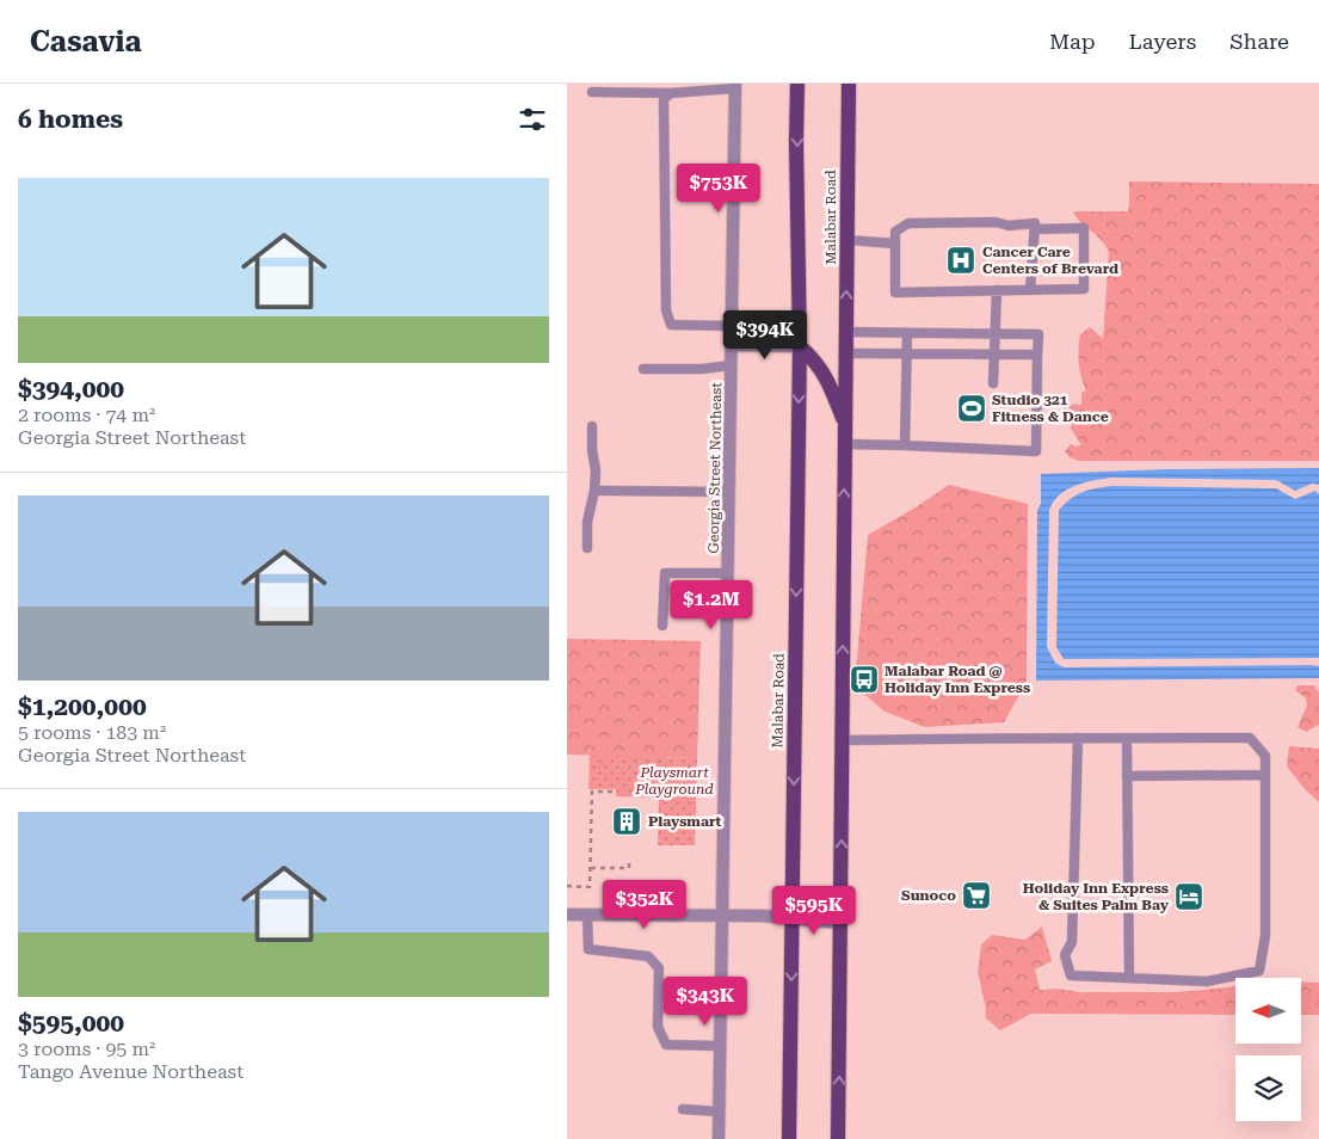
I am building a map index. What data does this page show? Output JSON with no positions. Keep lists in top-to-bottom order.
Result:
{
  "streets": {
    "main road": ["Malabar Road"],
    "street": ["Georgia Street Northeast"]
  },
  "parks": ["Playsmart Playground"],
  "places": {
    "hospital": ["Cancer Care Centers of Brevard"],
    "sports": ["Studio 321 Fitness & Dance"],
    "bus stop": ["Malabar Road @ Holiday Inn Express"],
    "building": ["Playsmart"],
    "supermarket": ["Sunoco"],
    "hotel": ["Holiday Inn Express & Suites Palm Bay"]
  },
  "north": "left",
  "page": {
    "header": "Casavia",
    "nav": ["Map", "Layers", "Share"],
    "heading": "6 homes",
    "list": [
      {
        "name": "$394,000",
        "note": "2 rooms · 74 m² · Georgia Street Northeast"
      },
      {
        "name": "$1,200,000",
        "note": "5 rooms · 183 m² · Georgia Street Northeast"
      },
      {
        "name": "$595,000",
        "note": "3 rooms · 95 m² · Tango Avenue Northeast"
      }
    ],
    "price": [
      "$753K",
      "$394K",
      "$1.2M",
      "$352K",
      "$595K",
      "$343K"
    ]
  }
}
